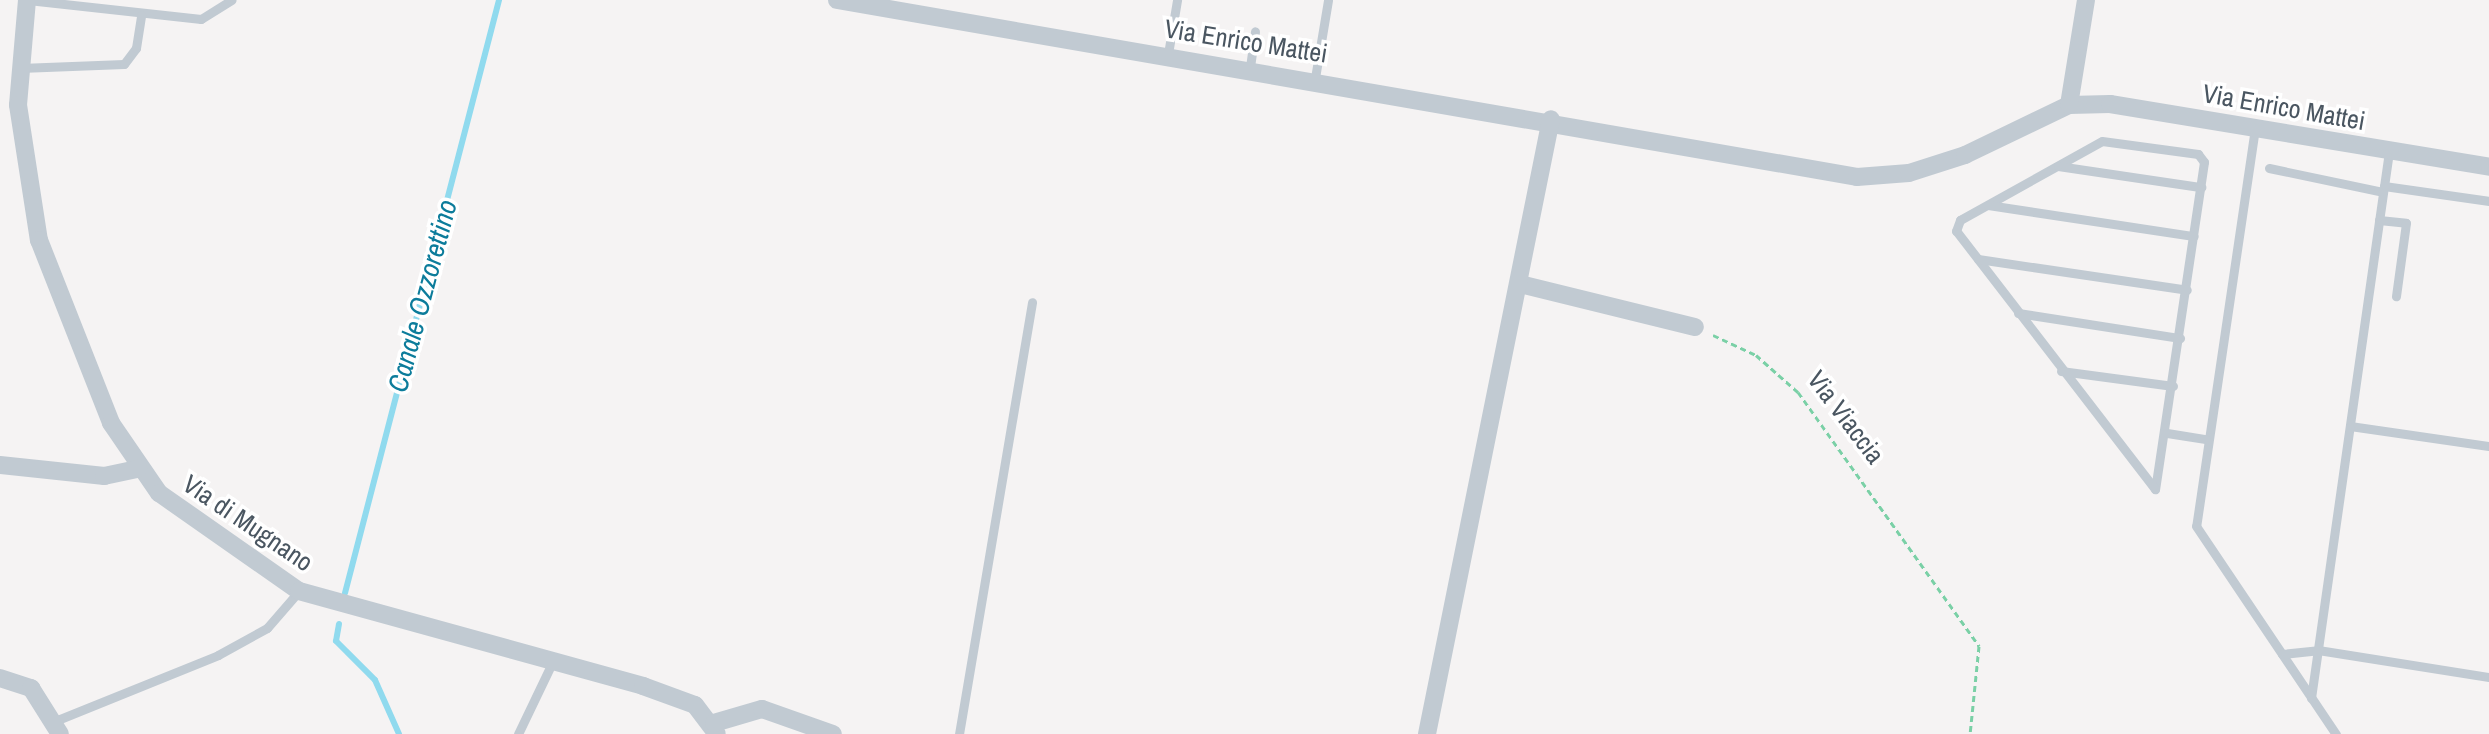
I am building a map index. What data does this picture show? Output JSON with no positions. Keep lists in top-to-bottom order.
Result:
{
  "streets": {
    "street": ["Via Enrico Mattei", "Via di Mugnano"],
    "path": ["Via Viaccia"]
  },
  "water": ["Canale Ozzorettino"]
}
